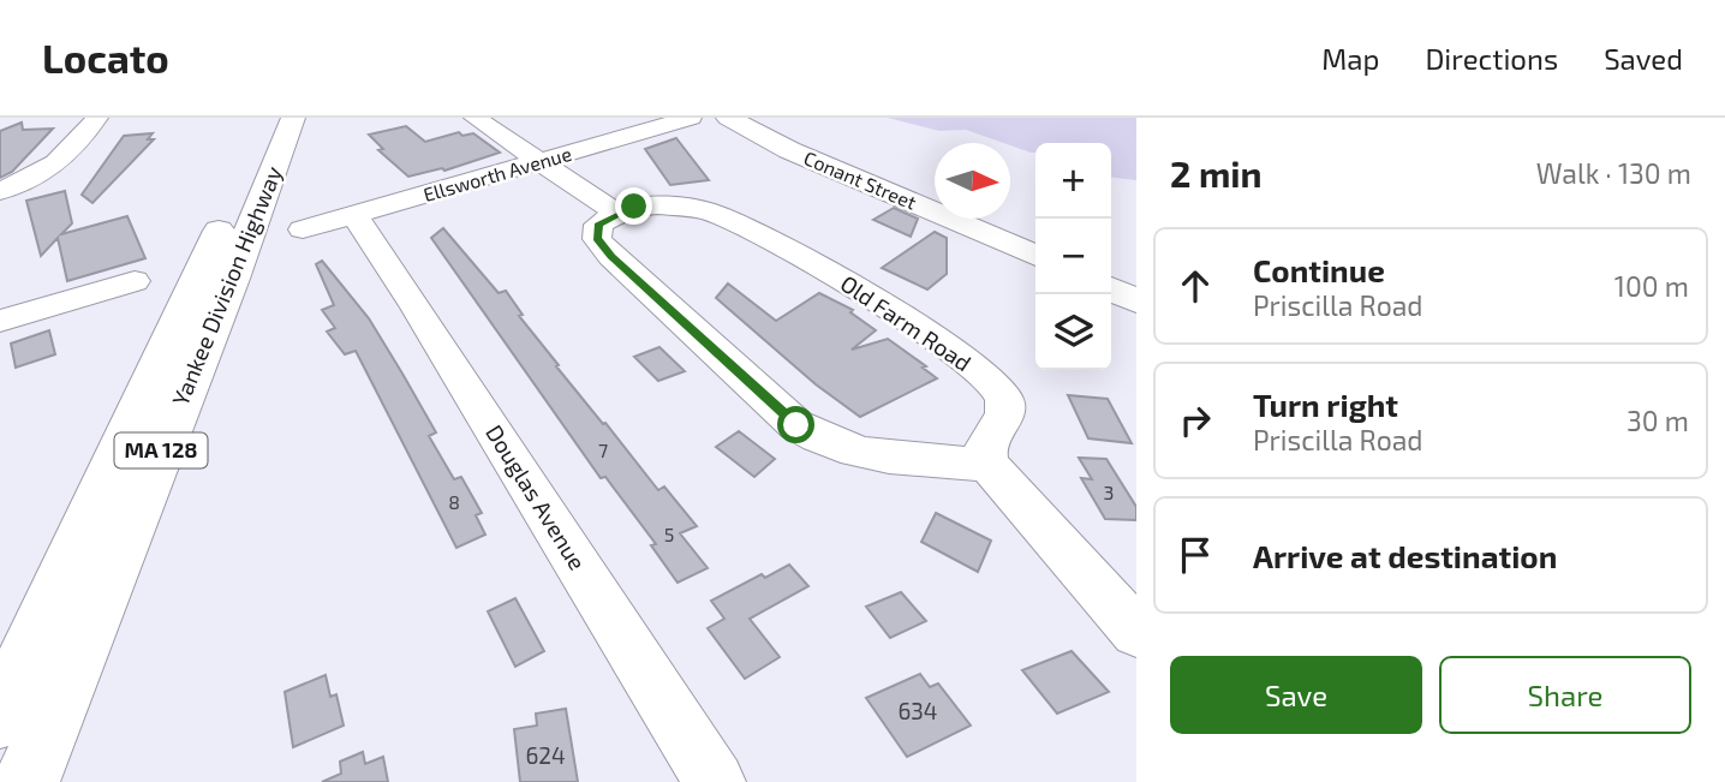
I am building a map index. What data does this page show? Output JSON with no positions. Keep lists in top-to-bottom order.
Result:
{
  "streets": {
    "main road": ["Conant Street", "Yankee Division Highway", "MA 128"],
    "street": ["Ellsworth Avenue", "Old Farm Road", "Douglas Avenue"]
  },
  "crossings": [
    ["Ellsworth Avenue", "Douglas Avenue"]
  ],
  "house_numbers": [
    "7",
    "3",
    "8",
    "5",
    "634",
    "624"
  ],
  "north": "right",
  "page": {
    "header": "Locato",
    "nav": ["Map", "Directions", "Saved"],
    "heading": ["2 min", "Walk · 130 m"],
    "map_buttons": ["+", "−"],
    "list": [
      ["Continue", "Priscilla Road", "100 m"],
      ["Turn right", "Priscilla Road", "30 m"],
      "Arrive at destination"
    ],
    "buttons": ["Save", "Share"]
  }
}
